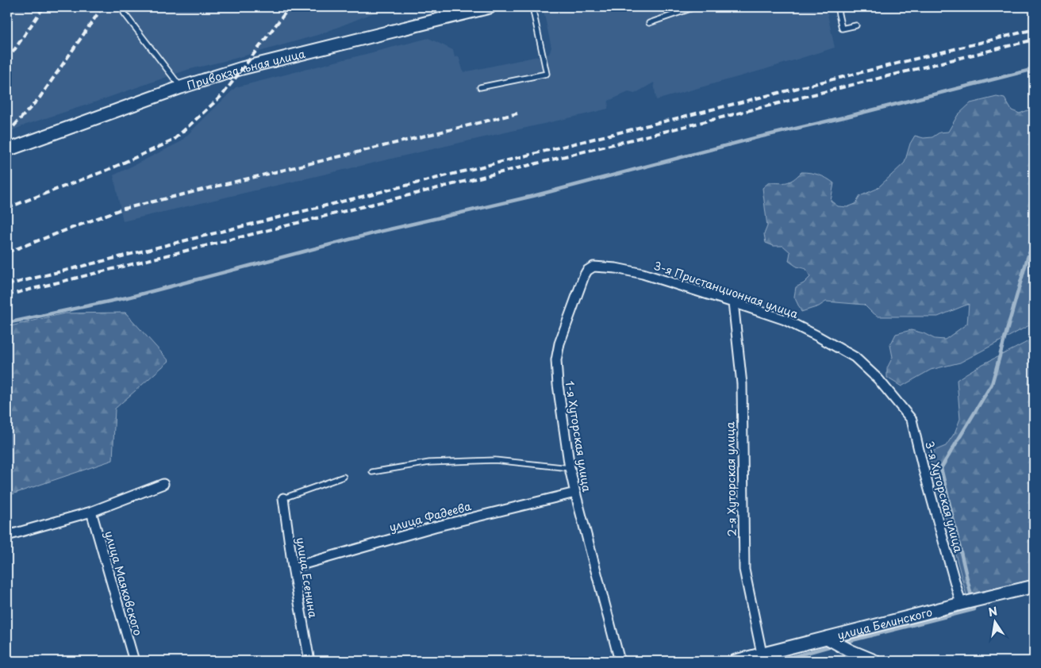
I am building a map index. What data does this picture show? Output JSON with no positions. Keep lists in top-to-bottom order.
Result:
{
  "streets": {
    "street": [
      "Привокзальная улица",
      "3-я Пристанционная улица",
      "1-я Хуторская улица",
      "2-я Хуторская улица",
      "3-я Хуторская улица",
      "улица Фадеева",
      "улица Есенина",
      "улица Маяковского",
      "улица Белинского"
    ]
  },
  "crossings": [
    ["3-я Пристанционная улица", "1-я Хуторская улица"],
    ["3-я Пристанционная улица", "2-я Хуторская улица"],
    ["3-я Пристанционная улица", "3-я Хуторская улица"],
    ["1-я Хуторская улица", "улица Фадеева"],
    ["2-я Хуторская улица", "улица Белинского"],
    ["3-я Хуторская улица", "улица Белинского"],
    ["улица Фадеева", "улица Есенина"]
  ],
  "north": "top"
}
